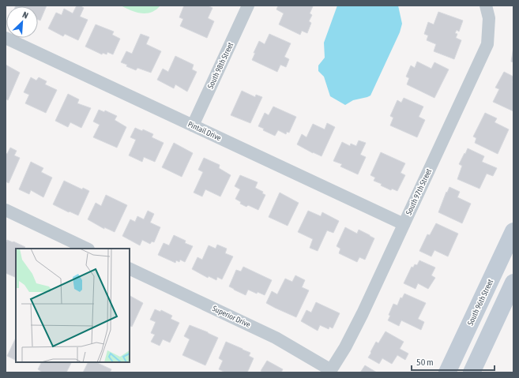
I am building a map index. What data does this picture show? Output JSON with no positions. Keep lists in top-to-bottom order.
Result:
{
  "streets": {
    "main road": ["South 96th Street"],
    "street": [
      "South 98th Street",
      "Pintail Drive",
      "South 97th Street",
      "Superior Drive"
    ]
  },
  "crossings": [
    ["South 98th Street", "Pintail Drive"],
    ["Pintail Drive", "South 97th Street"],
    ["South 97th Street", "Superior Drive"]
  ],
  "scale_bar": "50 m",
  "north": "top right"
}
